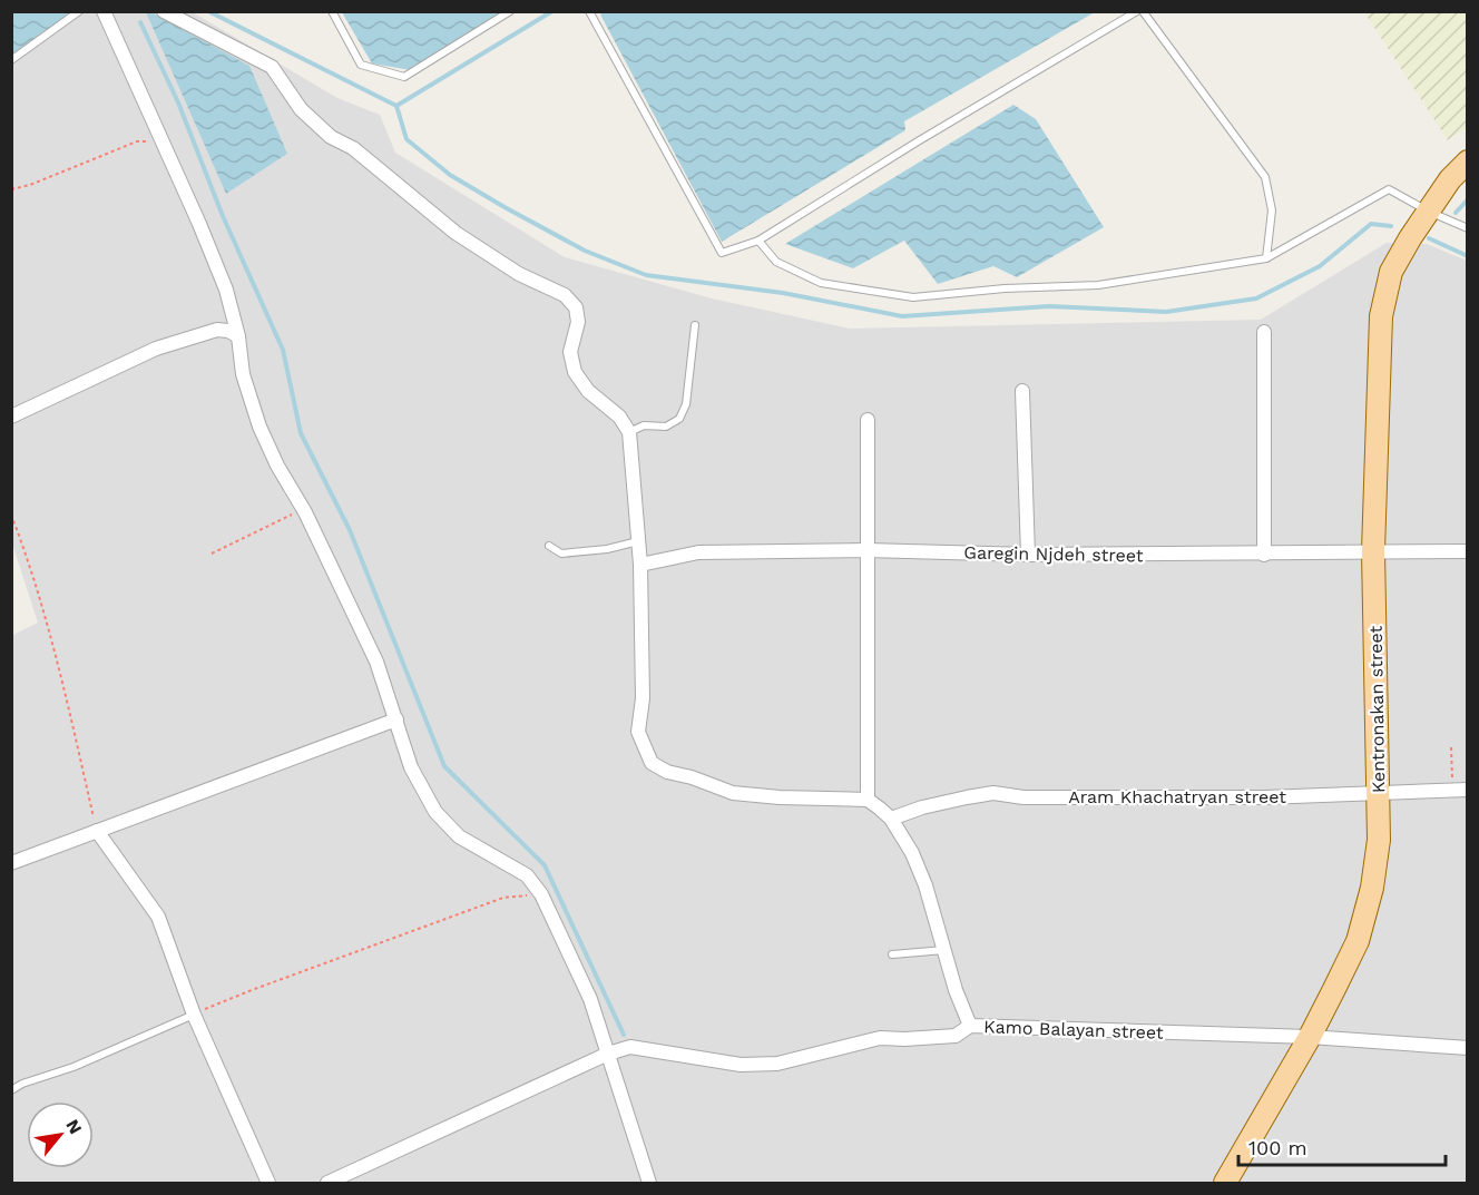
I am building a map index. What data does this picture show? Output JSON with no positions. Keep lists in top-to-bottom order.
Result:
{
  "streets": {
    "main road": ["Kentronakan street"],
    "street": ["Garegin Njdeh street", "Aram Khachatryan street", "Kamo Balayan street"]
  },
  "crossings": [
    ["Garegin Njdeh street", "Kentronakan street"],
    ["Kentronakan street", "Aram Khachatryan street"],
    ["Kentronakan street", "Kamo Balayan street"]
  ],
  "scale_bar": "100 m",
  "north": "top right"
}
